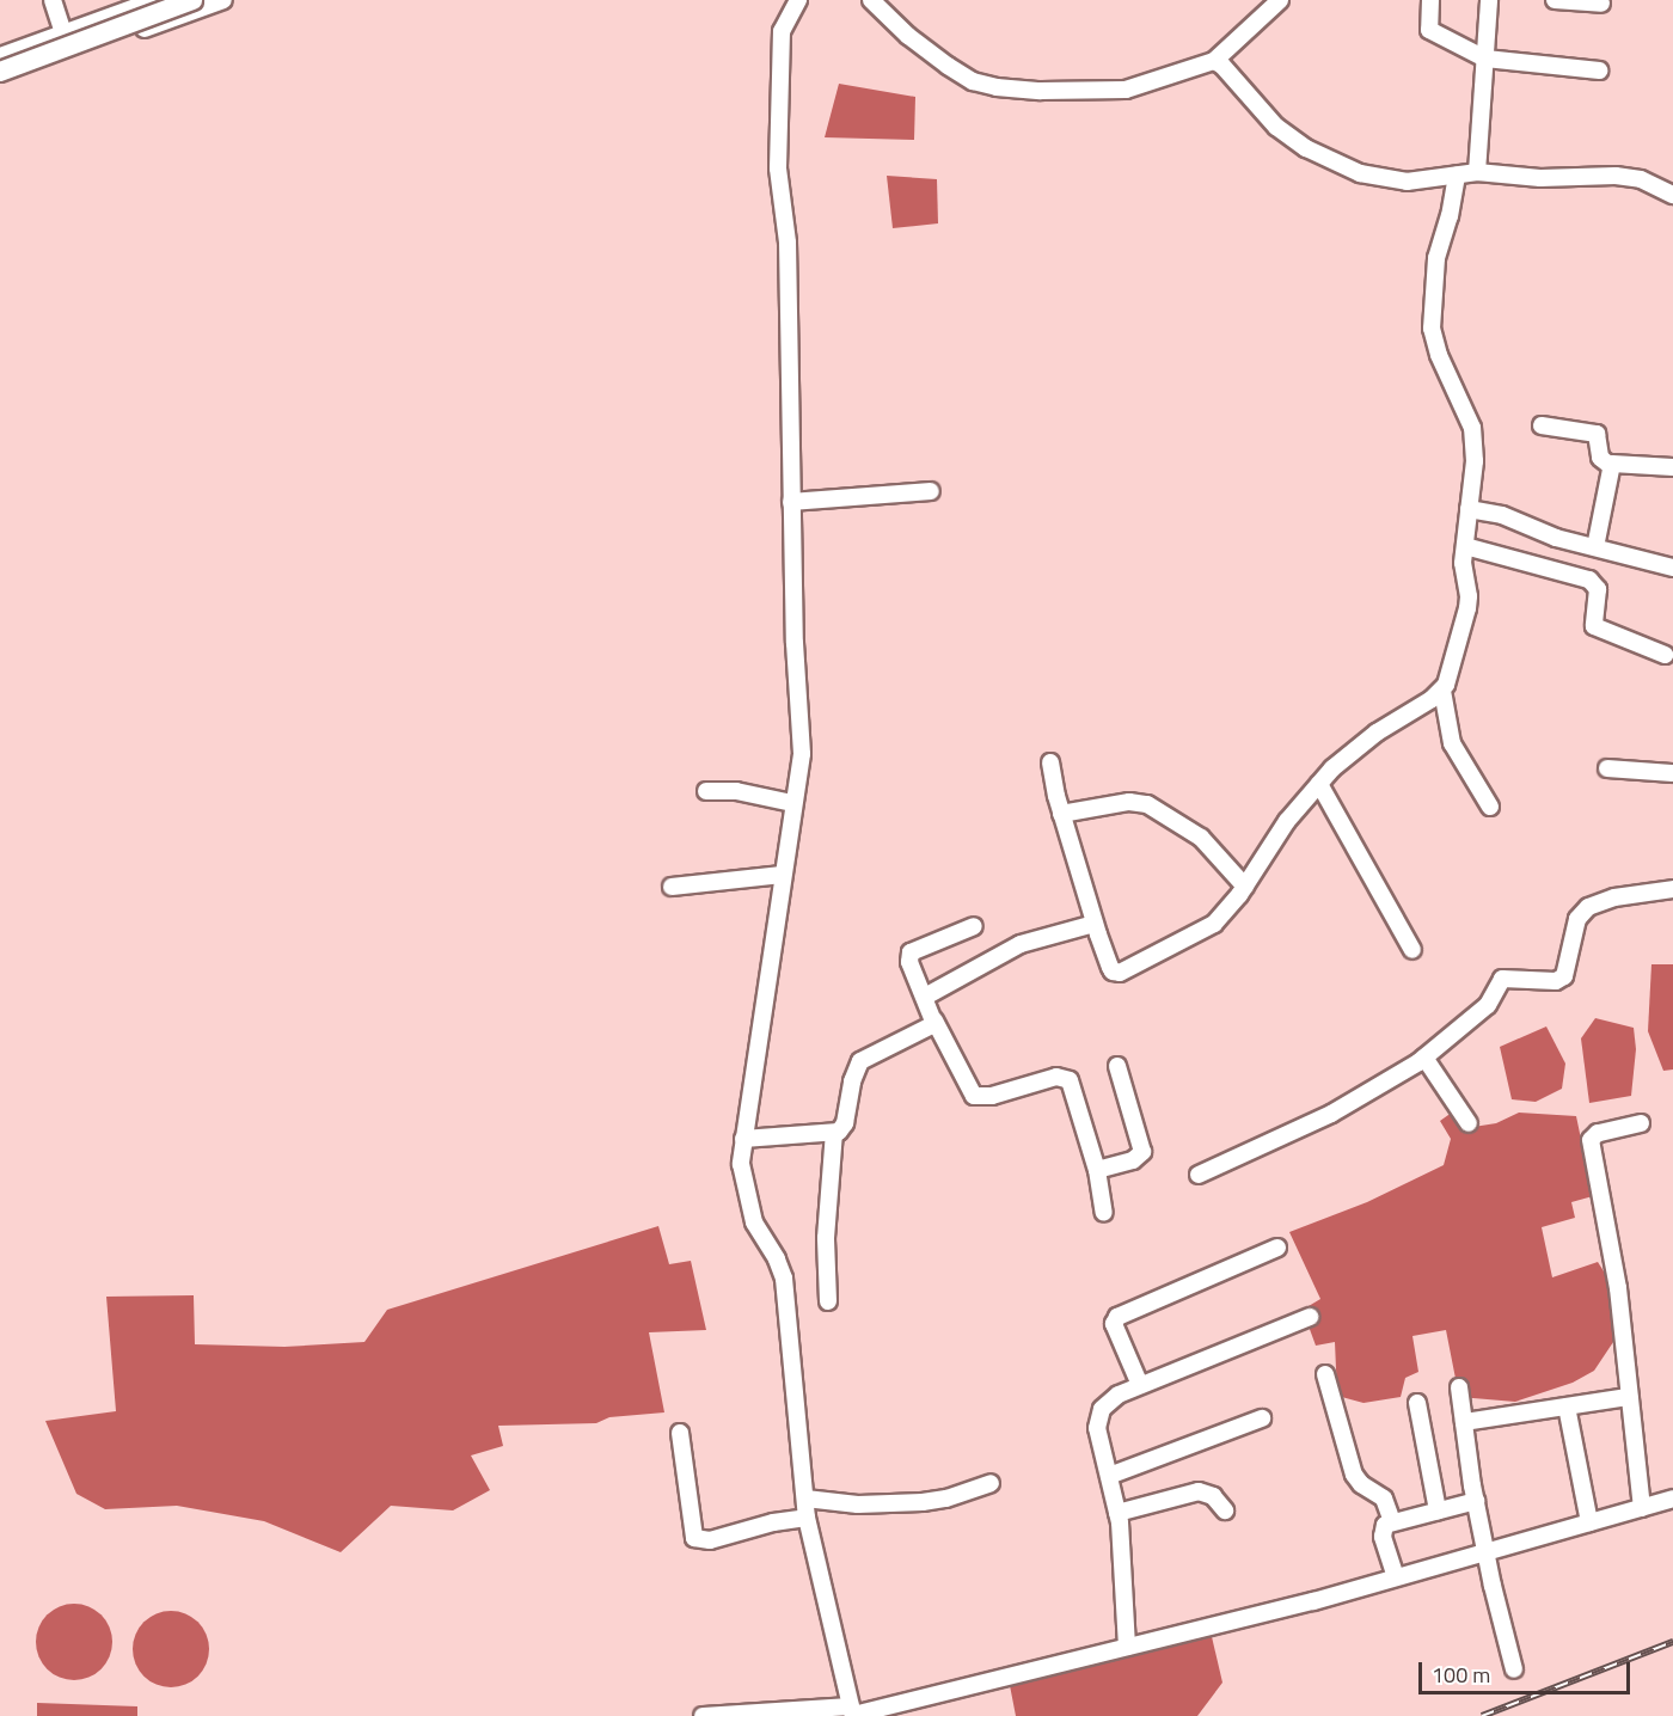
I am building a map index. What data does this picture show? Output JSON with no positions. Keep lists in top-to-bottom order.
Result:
{
  "scale_bar": "100 m"
}
